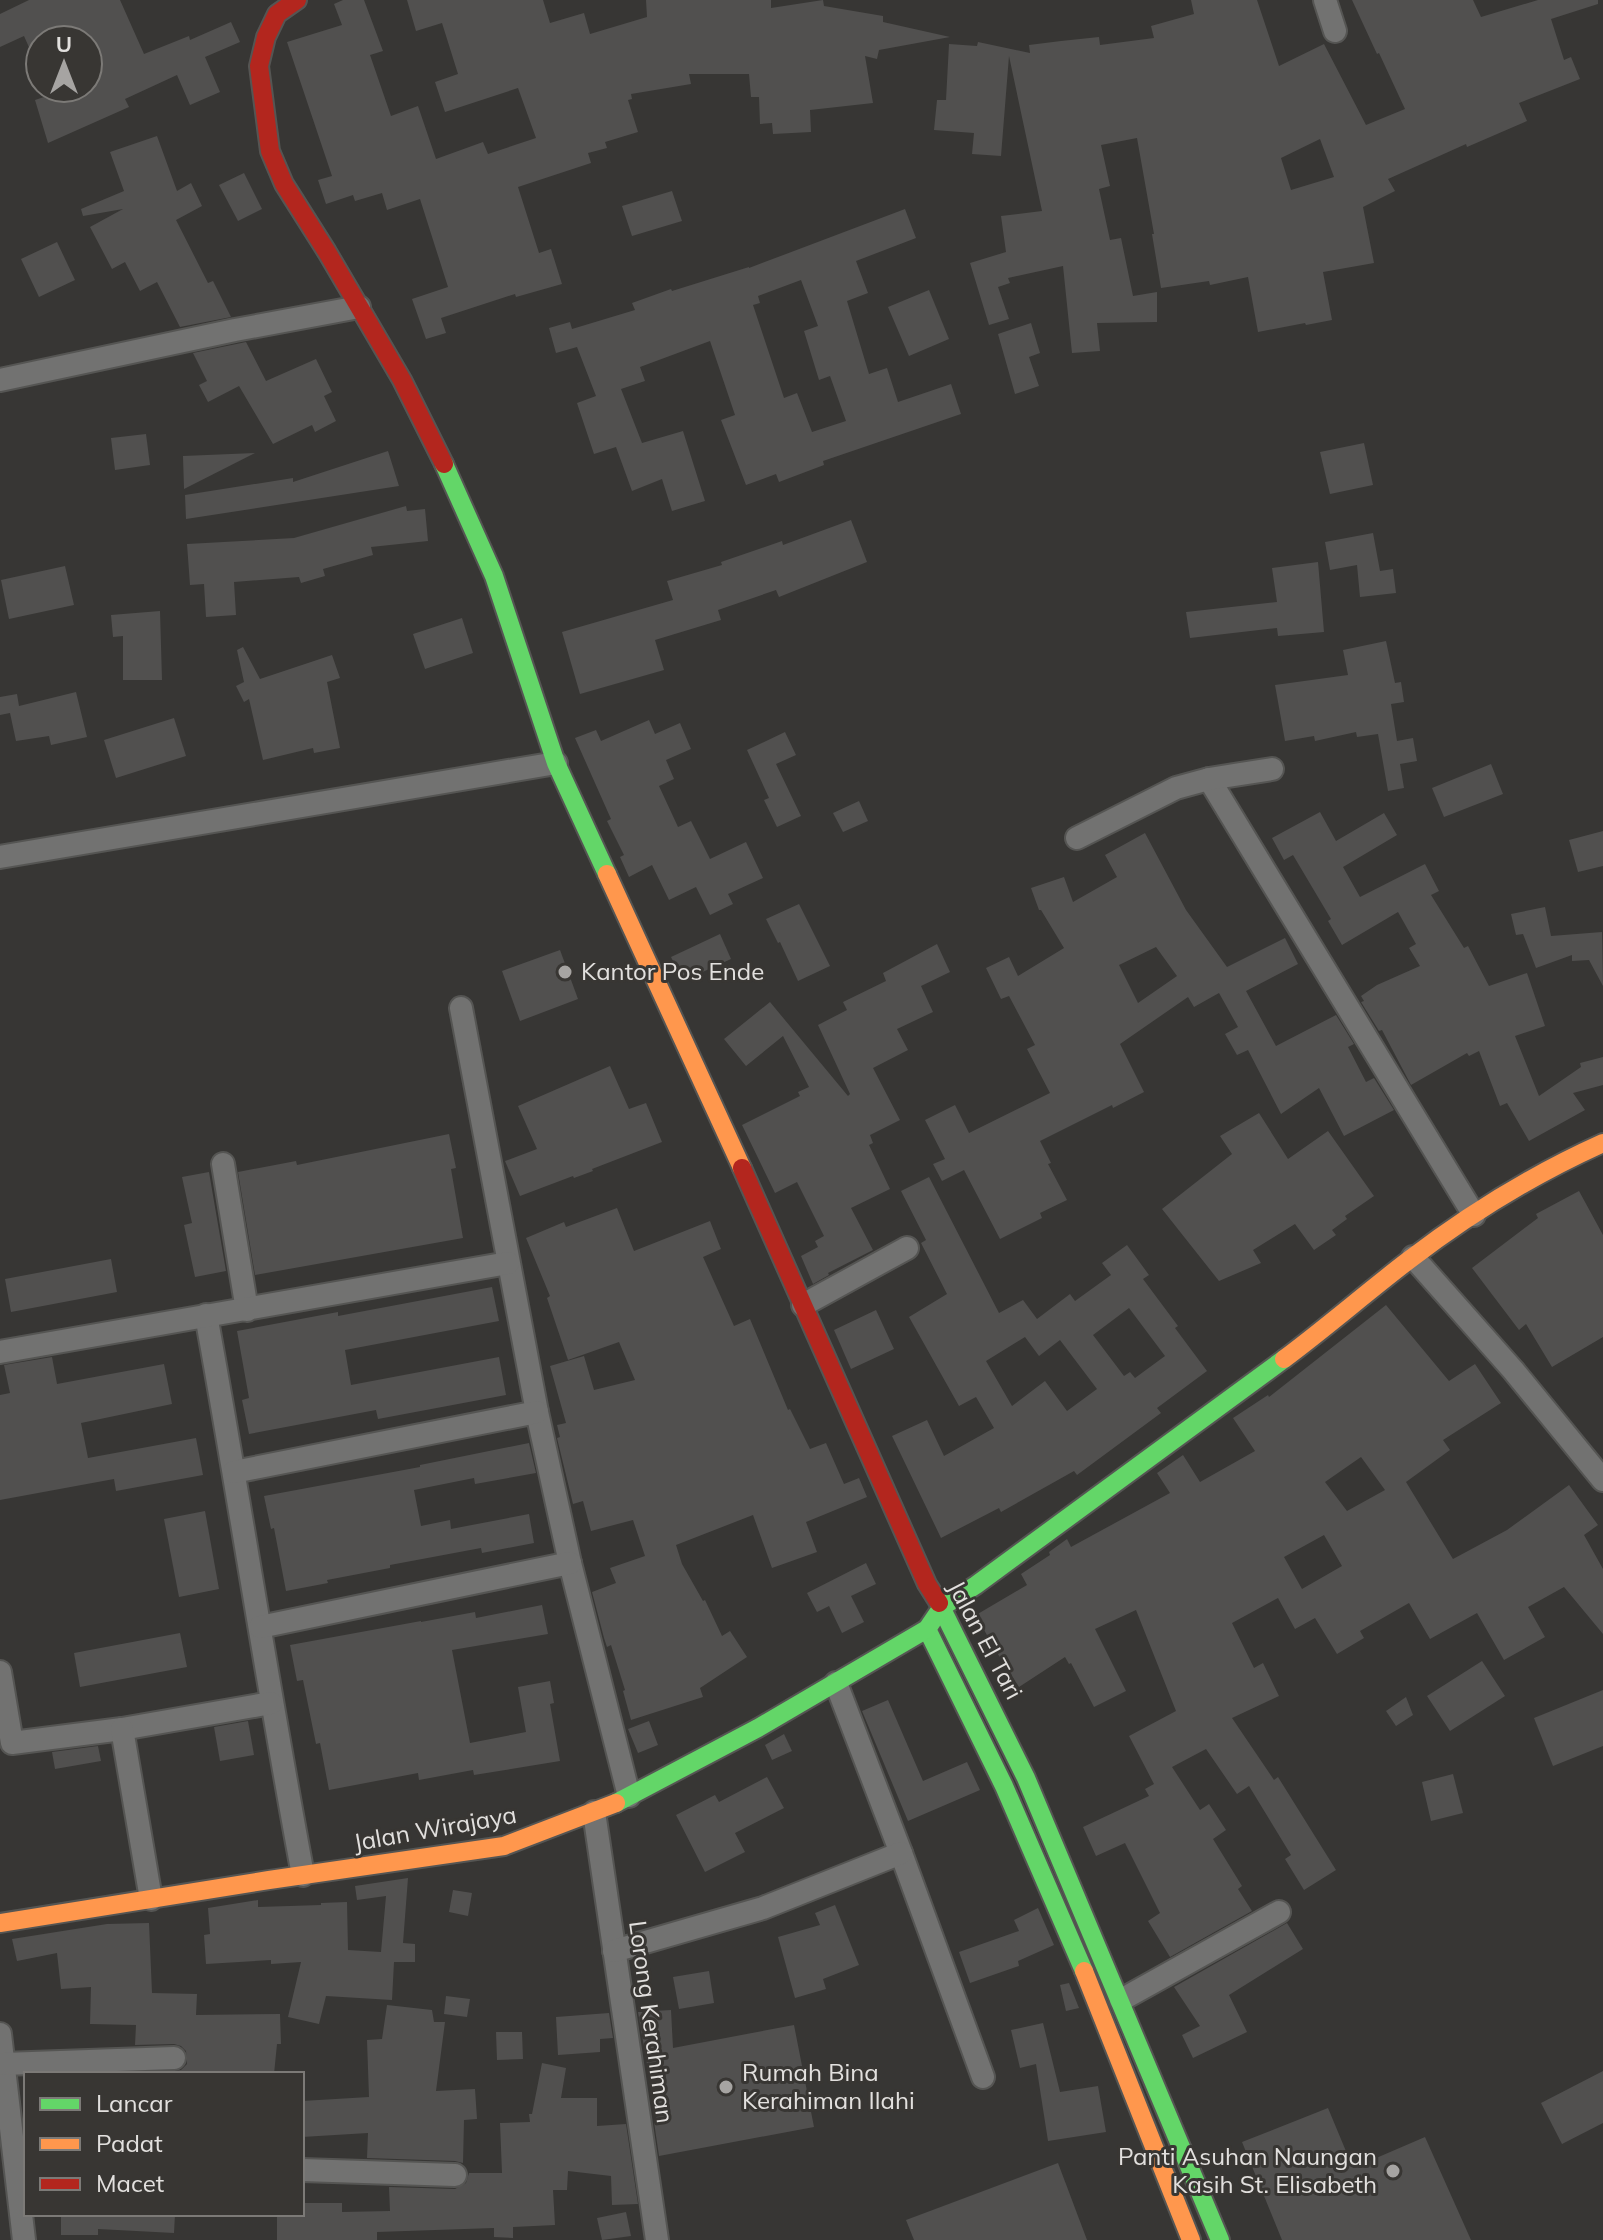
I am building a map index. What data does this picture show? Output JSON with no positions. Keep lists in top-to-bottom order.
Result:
{
  "streets": {
    "street": ["Jalan El Tari", "Jalan Wirajaya", "Lorong Kerahiman"]
  },
  "crossings": [
    ["Jalan El Tari", "Jalan Wirajaya"],
    ["Jalan Wirajaya", "Lorong Kerahiman"]
  ],
  "places": ["Kantor Pos Ende", "Rumah Bina Kerahiman Ilahi", "Panti Asuhan Naungan Kasih St. Elisabeth"],
  "legend": ["Lancar", "Padat", "Macet"],
  "north": "top"
}
